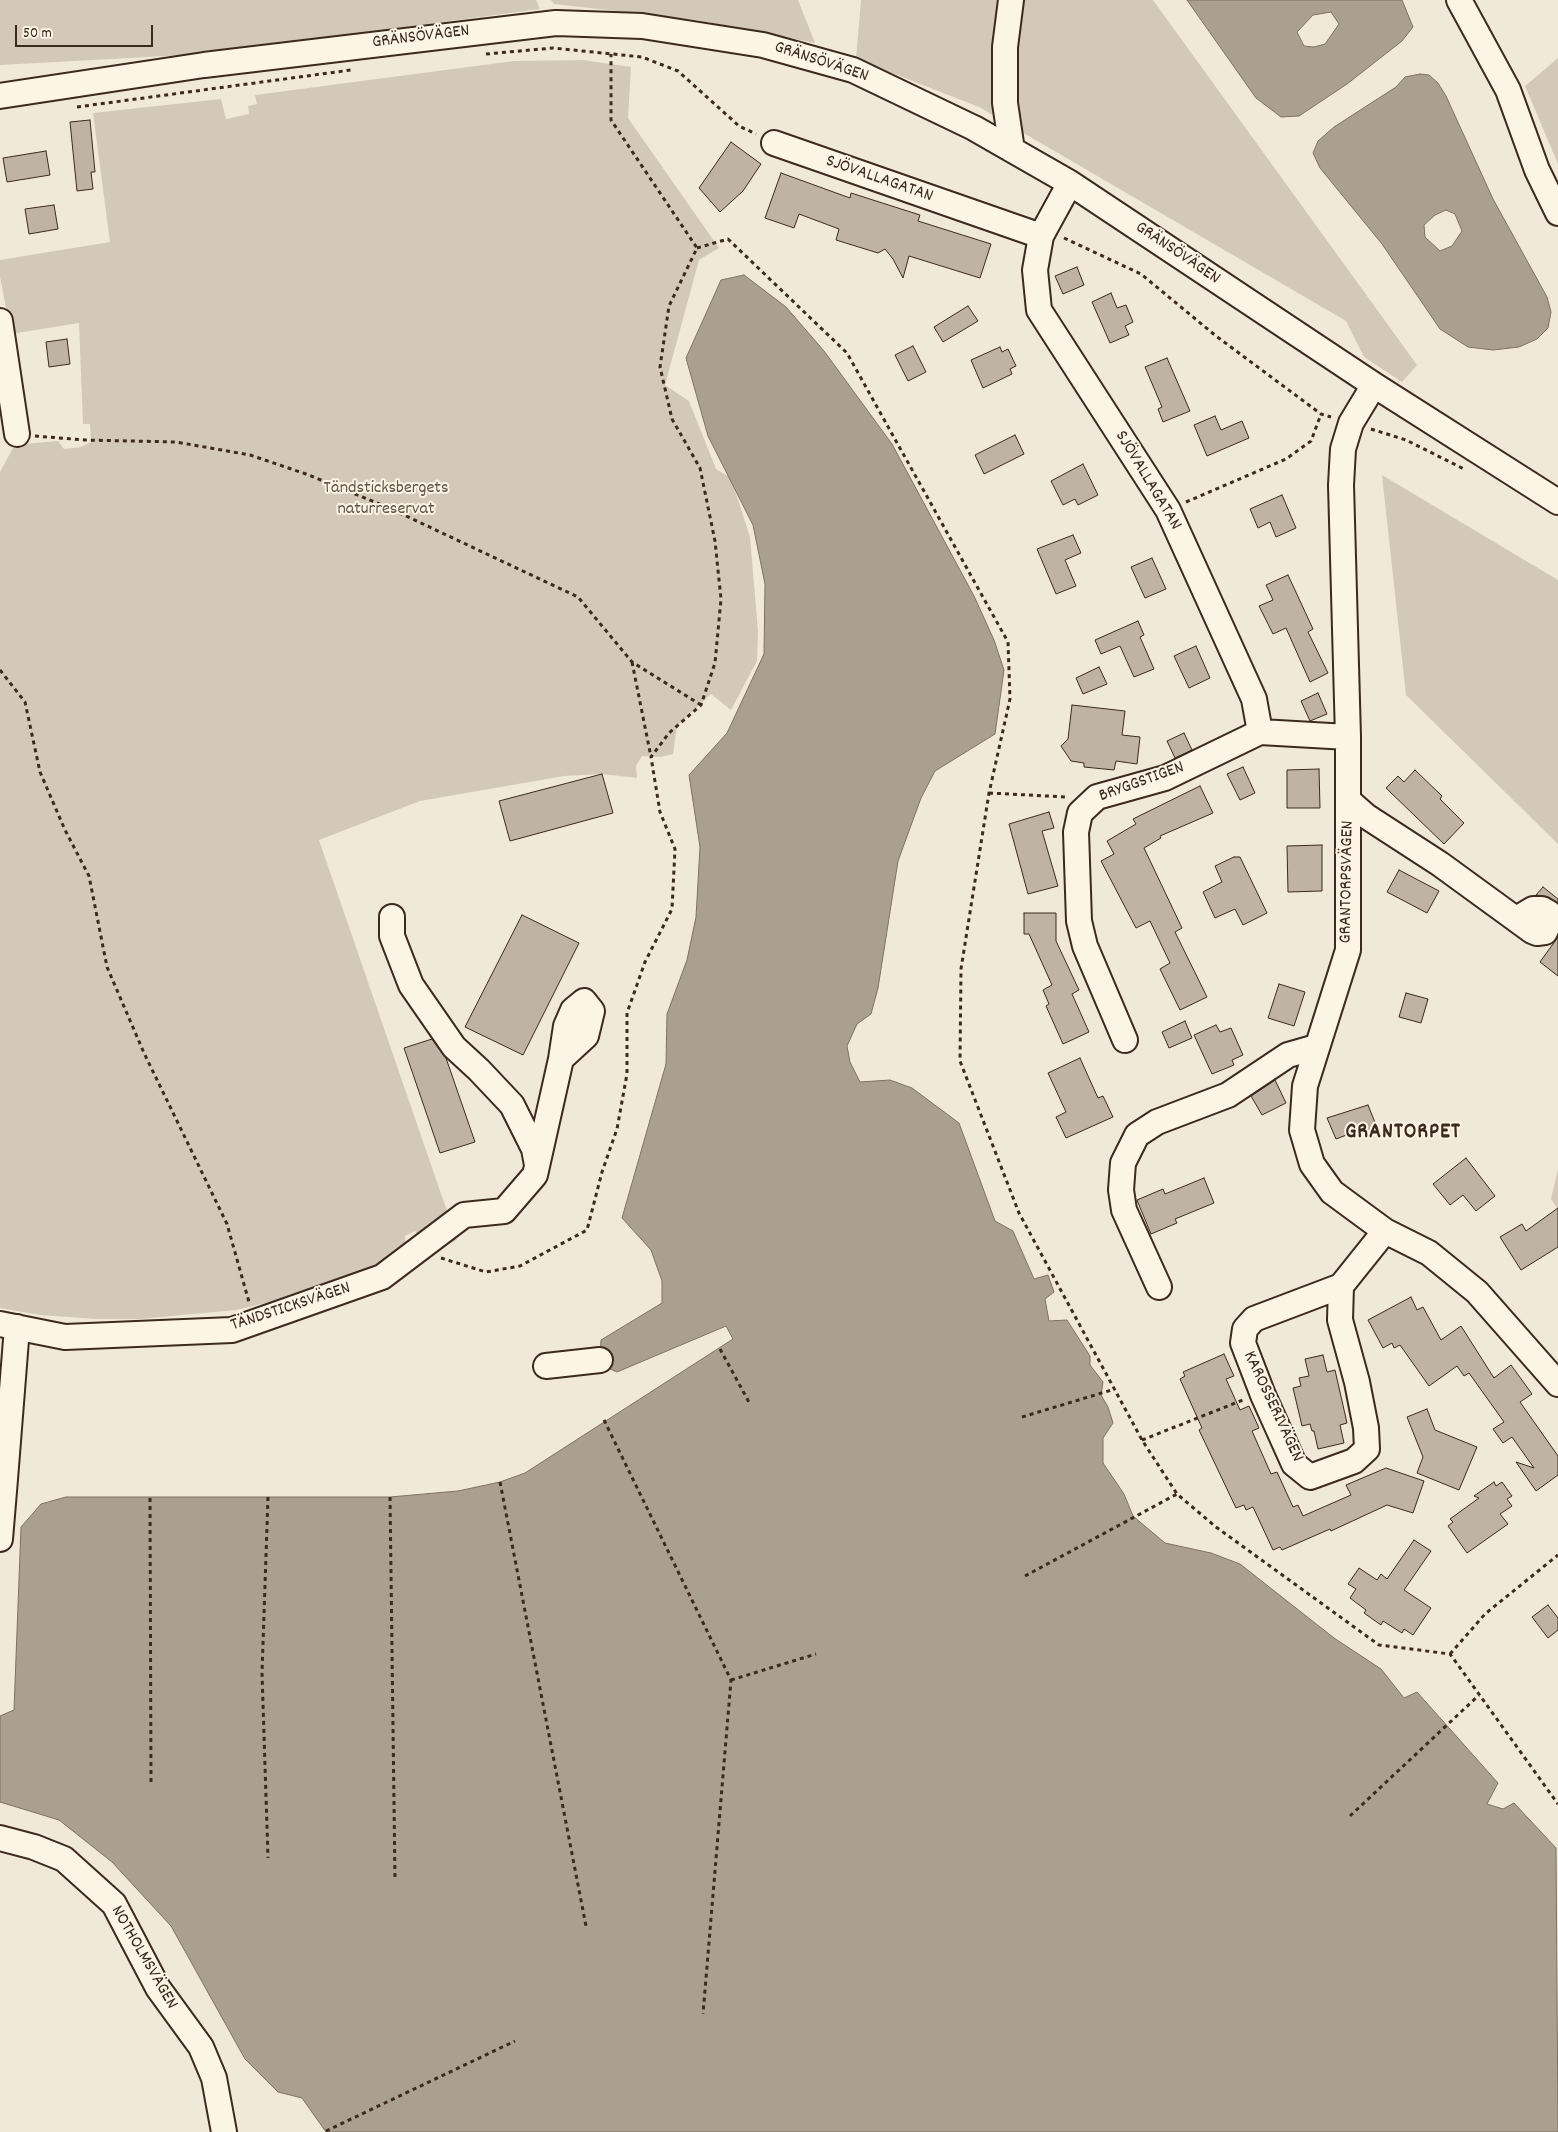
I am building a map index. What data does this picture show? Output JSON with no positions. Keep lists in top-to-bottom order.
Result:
{
  "streets": {
    "street": [
      "GRÄNSÖVÄGEN",
      "SJÖVALLAGATAN",
      "BRYGGSTIGEN",
      "GRANTORPSVÄGEN",
      "TÄNDSTICKSVÄGEN",
      "KAROSSERIVÄGEN",
      "NOTHOLMSVÄGEN"
    ]
  },
  "crossings": [
    ["GRÄNSÖVÄGEN", "SJÖVALLAGATAN"],
    ["GRÄNSÖVÄGEN", "GRANTORPSVÄGEN"],
    ["SJÖVALLAGATAN", "BRYGGSTIGEN"],
    ["BRYGGSTIGEN", "GRANTORPSVÄGEN"]
  ],
  "districts": ["GRANTORPET"],
  "parks": ["Tändsticksbergets naturreservat"],
  "scale_bar": "50 m"
}
